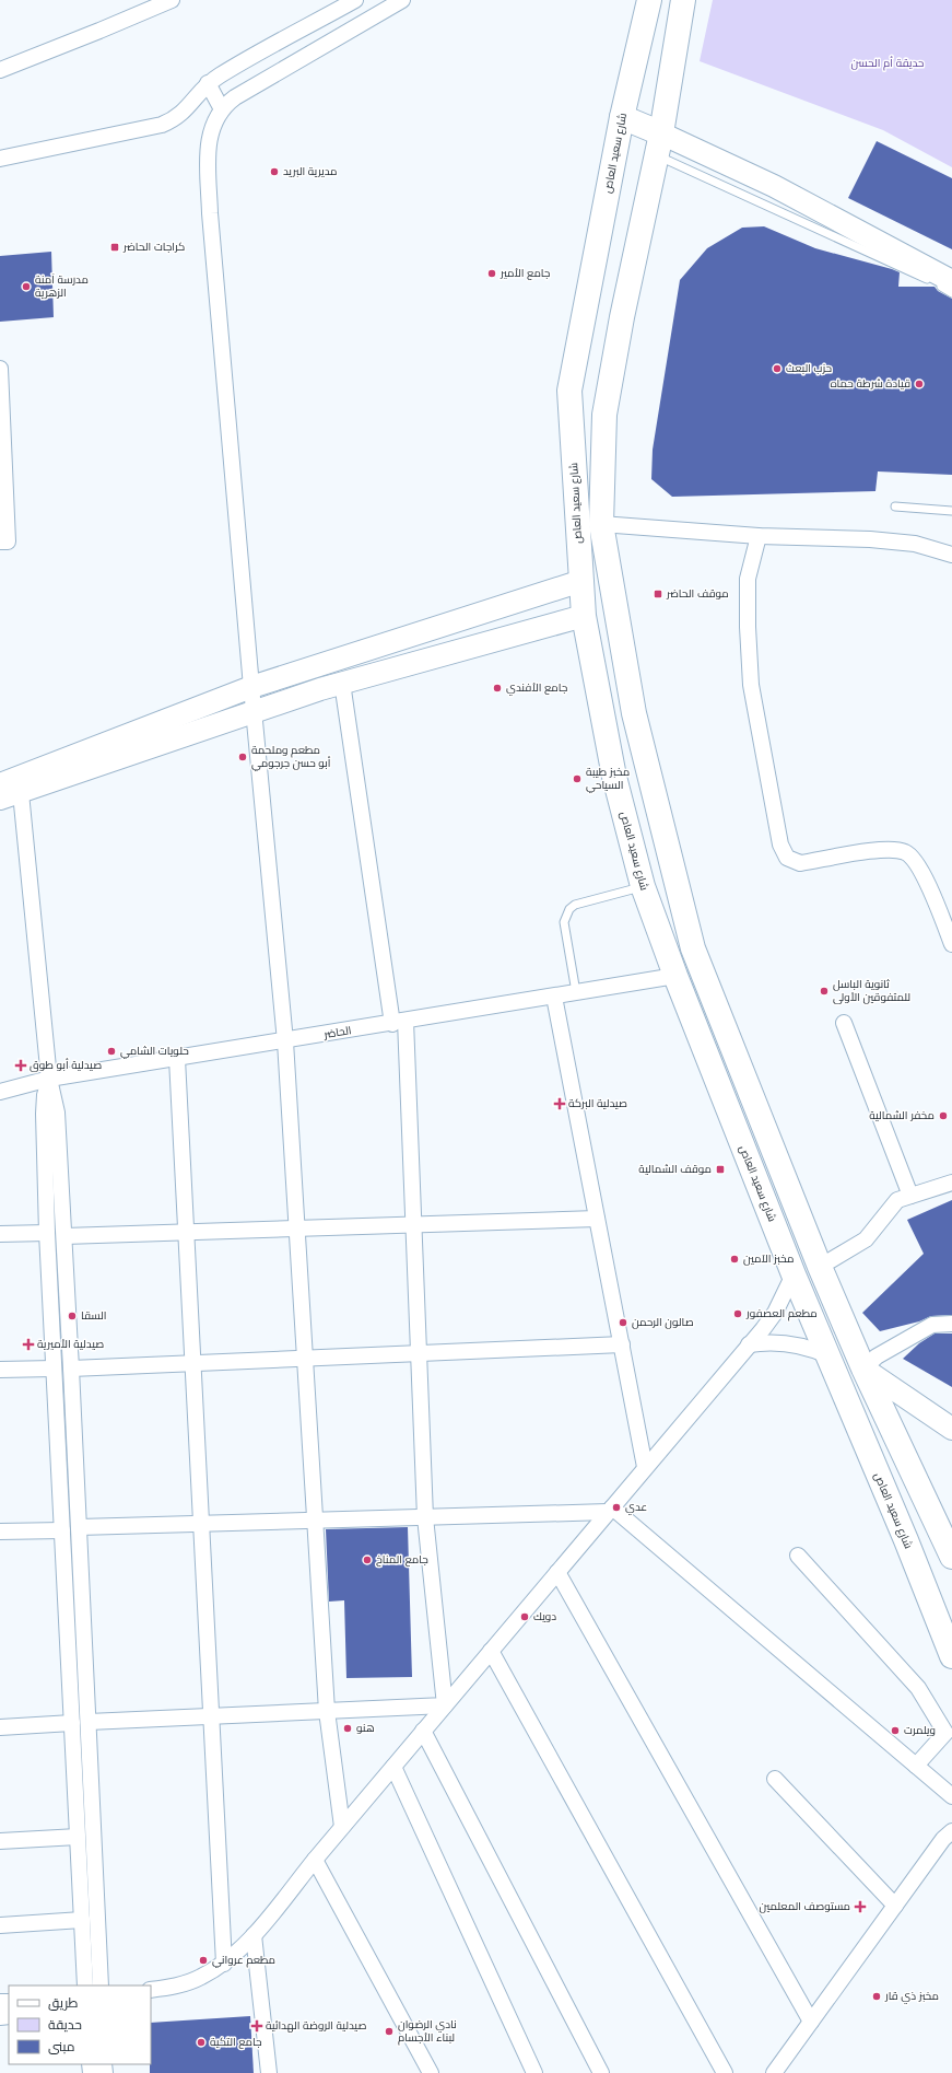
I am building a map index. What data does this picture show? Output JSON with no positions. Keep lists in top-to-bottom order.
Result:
{
  "streets": {
    "main road": ["شارع سعيد العاص"],
    "street": ["الحاضر"]
  },
  "crossings": [
    ["شارع سعيد العاص", "الحاضر"]
  ],
  "parks": ["حديقة أم الحسن"],
  "places": {
    "other": [
      "مديرية البريد",
      "جامع الأمير",
      "مدرسة آمنة الزهرية",
      "حزب البعث",
      "قيادة شرطة حماه",
      "جامع الأفندي",
      "مطعم وملحمة أبو حسن جرجومي",
      "مخبز طيبة السياحي",
      "ثانوية الباسل للمتفوقين الأولى",
      "حلويات الشامي",
      "مخفر الشمالية",
      "مخبز الآمين",
      "مطعم العصفور",
      "السقا",
      "صالون الرحمن",
      "عدي",
      "جامع المناخ",
      "دويك",
      "هنو",
      "ويلمرت",
      "مطعم عرواني",
      "مخبز ذي قار",
      "نادي الرضوان لبناء الأجسام",
      "جامع التكية"
    ],
    "transit": ["كراجات الحاضر", "موقف الحاضر", "موقف الشمالية"],
    "health": [
      "صيدلية أبو طوق",
      "صيدلية البركة",
      "صيدلية الأميرية",
      "مستوصف المعلمين",
      "صيدلية الروضة الهدائية"
    ]
  },
  "legend": ["طريق", "حديقة", "مبنى"]
}
